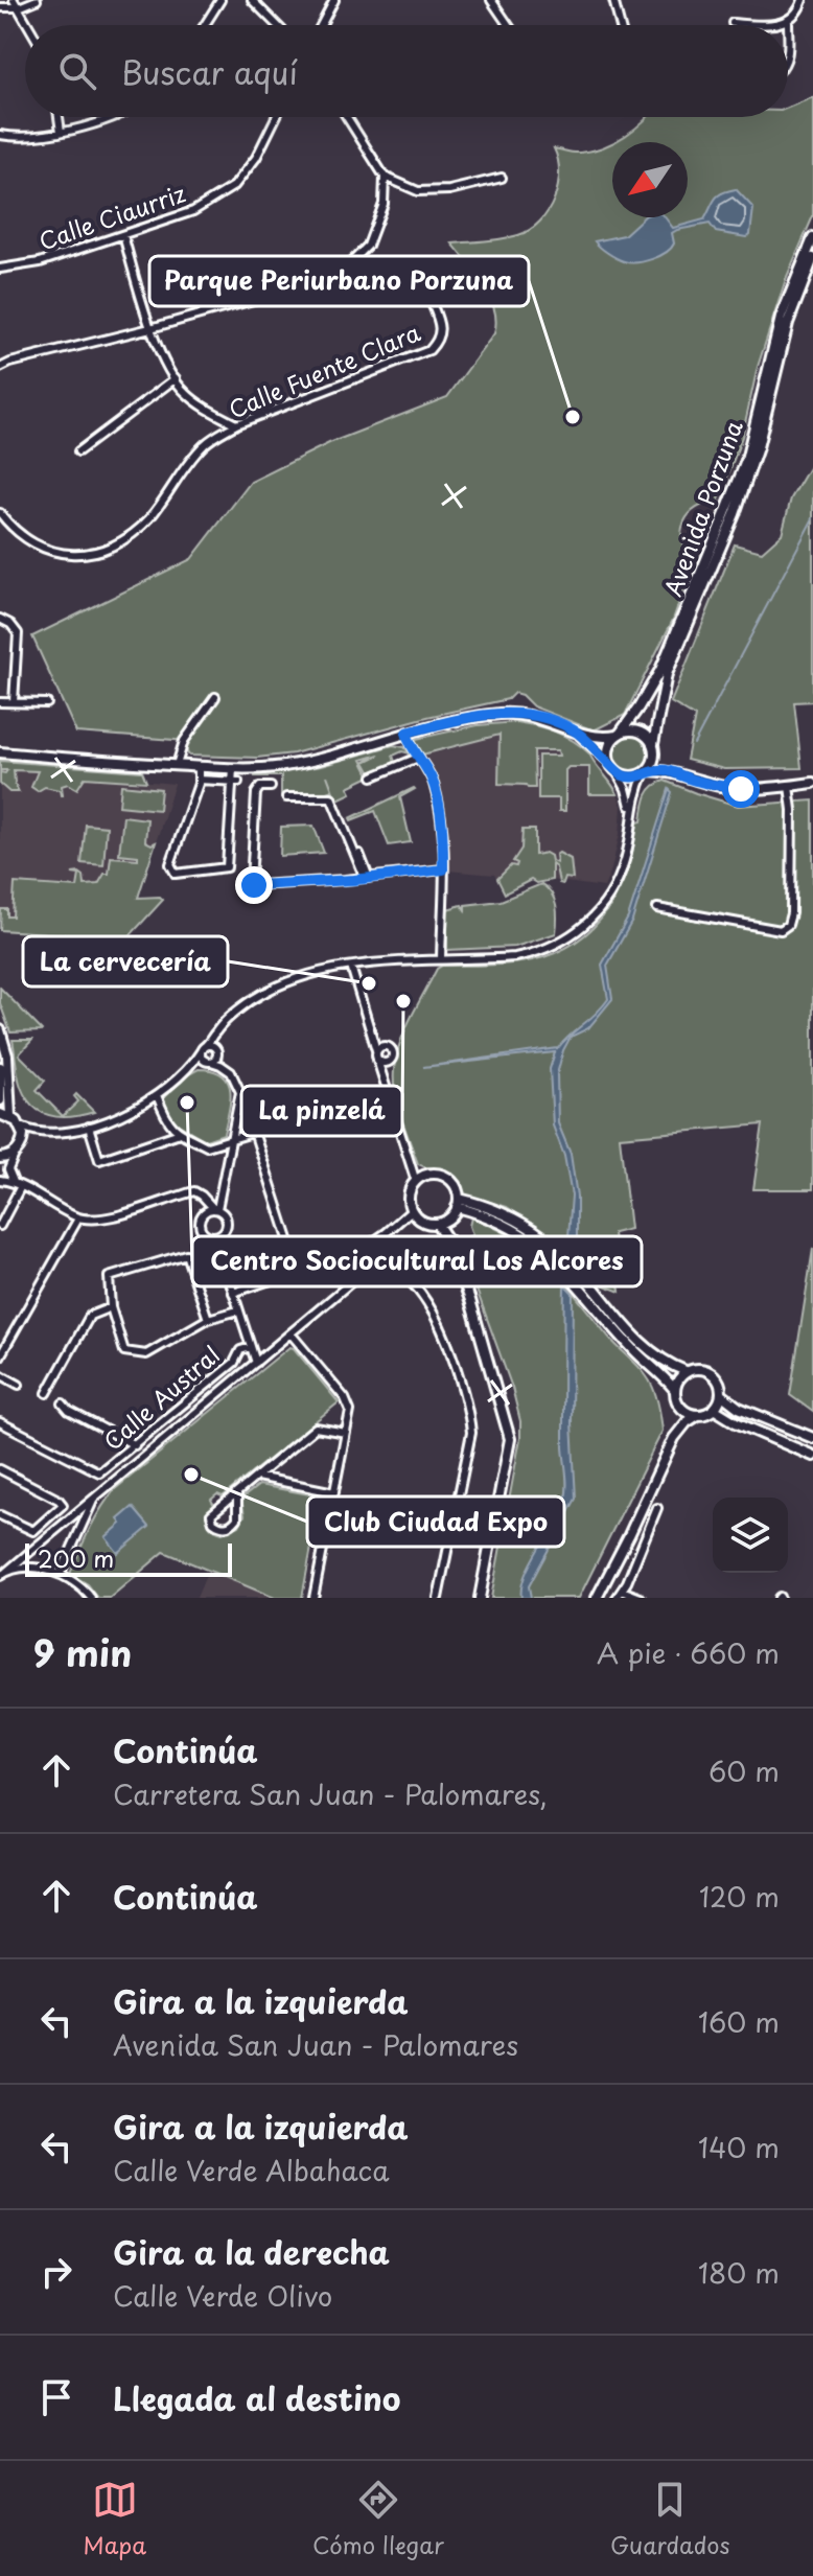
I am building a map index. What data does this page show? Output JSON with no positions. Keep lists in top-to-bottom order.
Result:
{
  "streets": {
    "street": [
      "Calle Ciaurriz",
      "Calle Fuente Clara",
      "Avenida Porzuna",
      "Calle Austral"
    ]
  },
  "places": [
    "Parque Periurbano Porzuna",
    "La cervecería",
    "La pinzelá",
    "Centro Sociocultural Los Alcores",
    "Club Ciudad Expo"
  ],
  "scale_bar": "200 m",
  "north": "bottom left",
  "page": {
    "search": "Buscar aquí",
    "scale": "200 m",
    "heading": ["9 min", "A pie · 660 m"],
    "list": [
      ["Continúa", "Carretera San Juan - Palomares,", "60 m"],
      ["Continúa", "120 m"],
      ["Gira a la izquierda", "Avenida San Juan - Palomares", "160 m"],
      ["Gira a la izquierda", "Calle Verde Albahaca", "140 m"],
      ["Gira a la derecha", "Calle Verde Olivo", "180 m"],
      "Llegada al destino"
    ],
    "nav": ["Mapa", "Cómo llegar", "Guardados"]
  }
}
